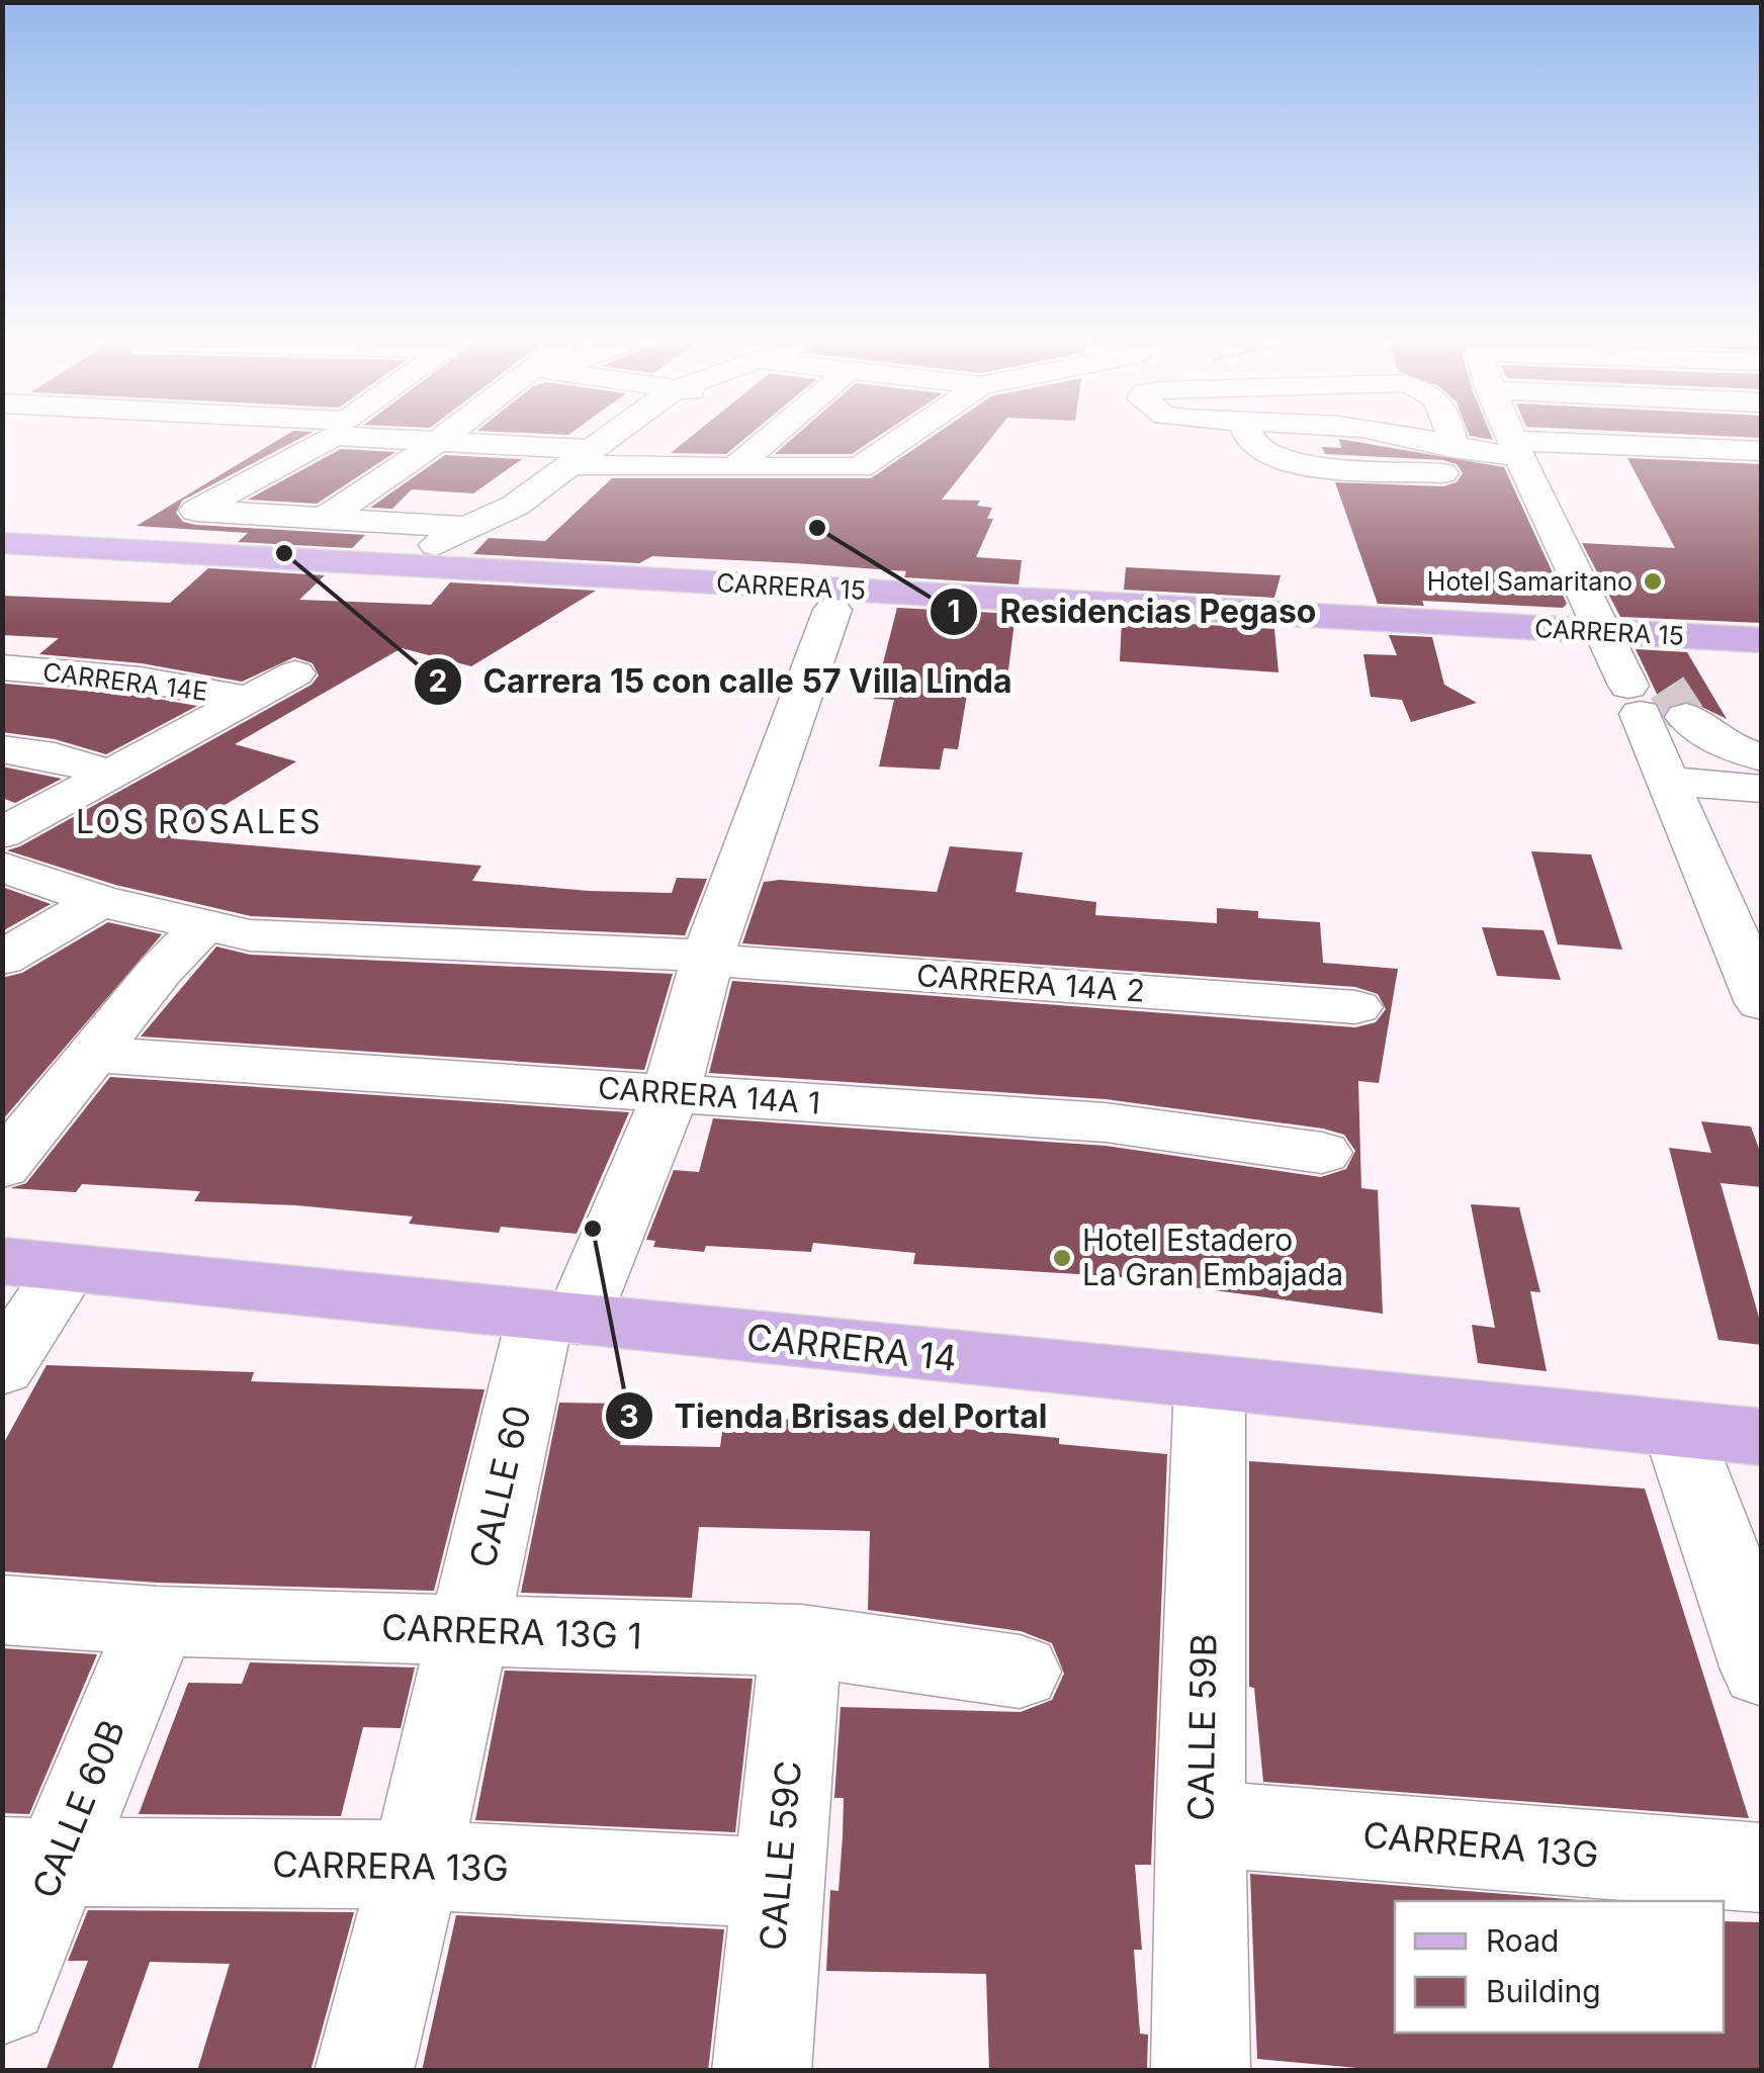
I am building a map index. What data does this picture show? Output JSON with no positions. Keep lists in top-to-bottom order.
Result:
{
  "streets": {
    "main road": ["CARRERA 15", "CARRERA 14"],
    "street": [
      "CARRERA 14E",
      "CARRERA 14A 2",
      "CARRERA 14A 1",
      "CALLE 60",
      "CARRERA 13G 1",
      "CALLE 59B",
      "CALLE 60B",
      "CARRERA 13G",
      "CALLE 59C"
    ]
  },
  "crossings": [
    ["CARRERA 15", "CALLE 60"],
    ["CARRERA 14A 2", "CALLE 60"],
    ["CARRERA 14A 1", "CALLE 60"],
    ["CARRERA 14", "CALLE 60"],
    ["CARRERA 14", "CALLE 59B"],
    ["CALLE 60", "CARRERA 13G 1"],
    ["CALLE 60", "CARRERA 13G"],
    ["CARRERA 13G 1", "CALLE 60B"],
    ["CARRERA 13G 1", "CALLE 59C"],
    ["CALLE 59B", "CARRERA 13G"],
    ["CALLE 60B", "CARRERA 13G"],
    ["CARRERA 13G", "CALLE 59C"]
  ],
  "districts": ["LOS ROSALES"],
  "places": [
    "Residencias Pegaso",
    "Carrera 15 con calle 57 Villa Linda",
    "Hotel Samaritano",
    "Tienda Brisas del Portal",
    "Hotel Estadero La Gran Embajada"
  ],
  "legend": ["Road", "Building"]
}
